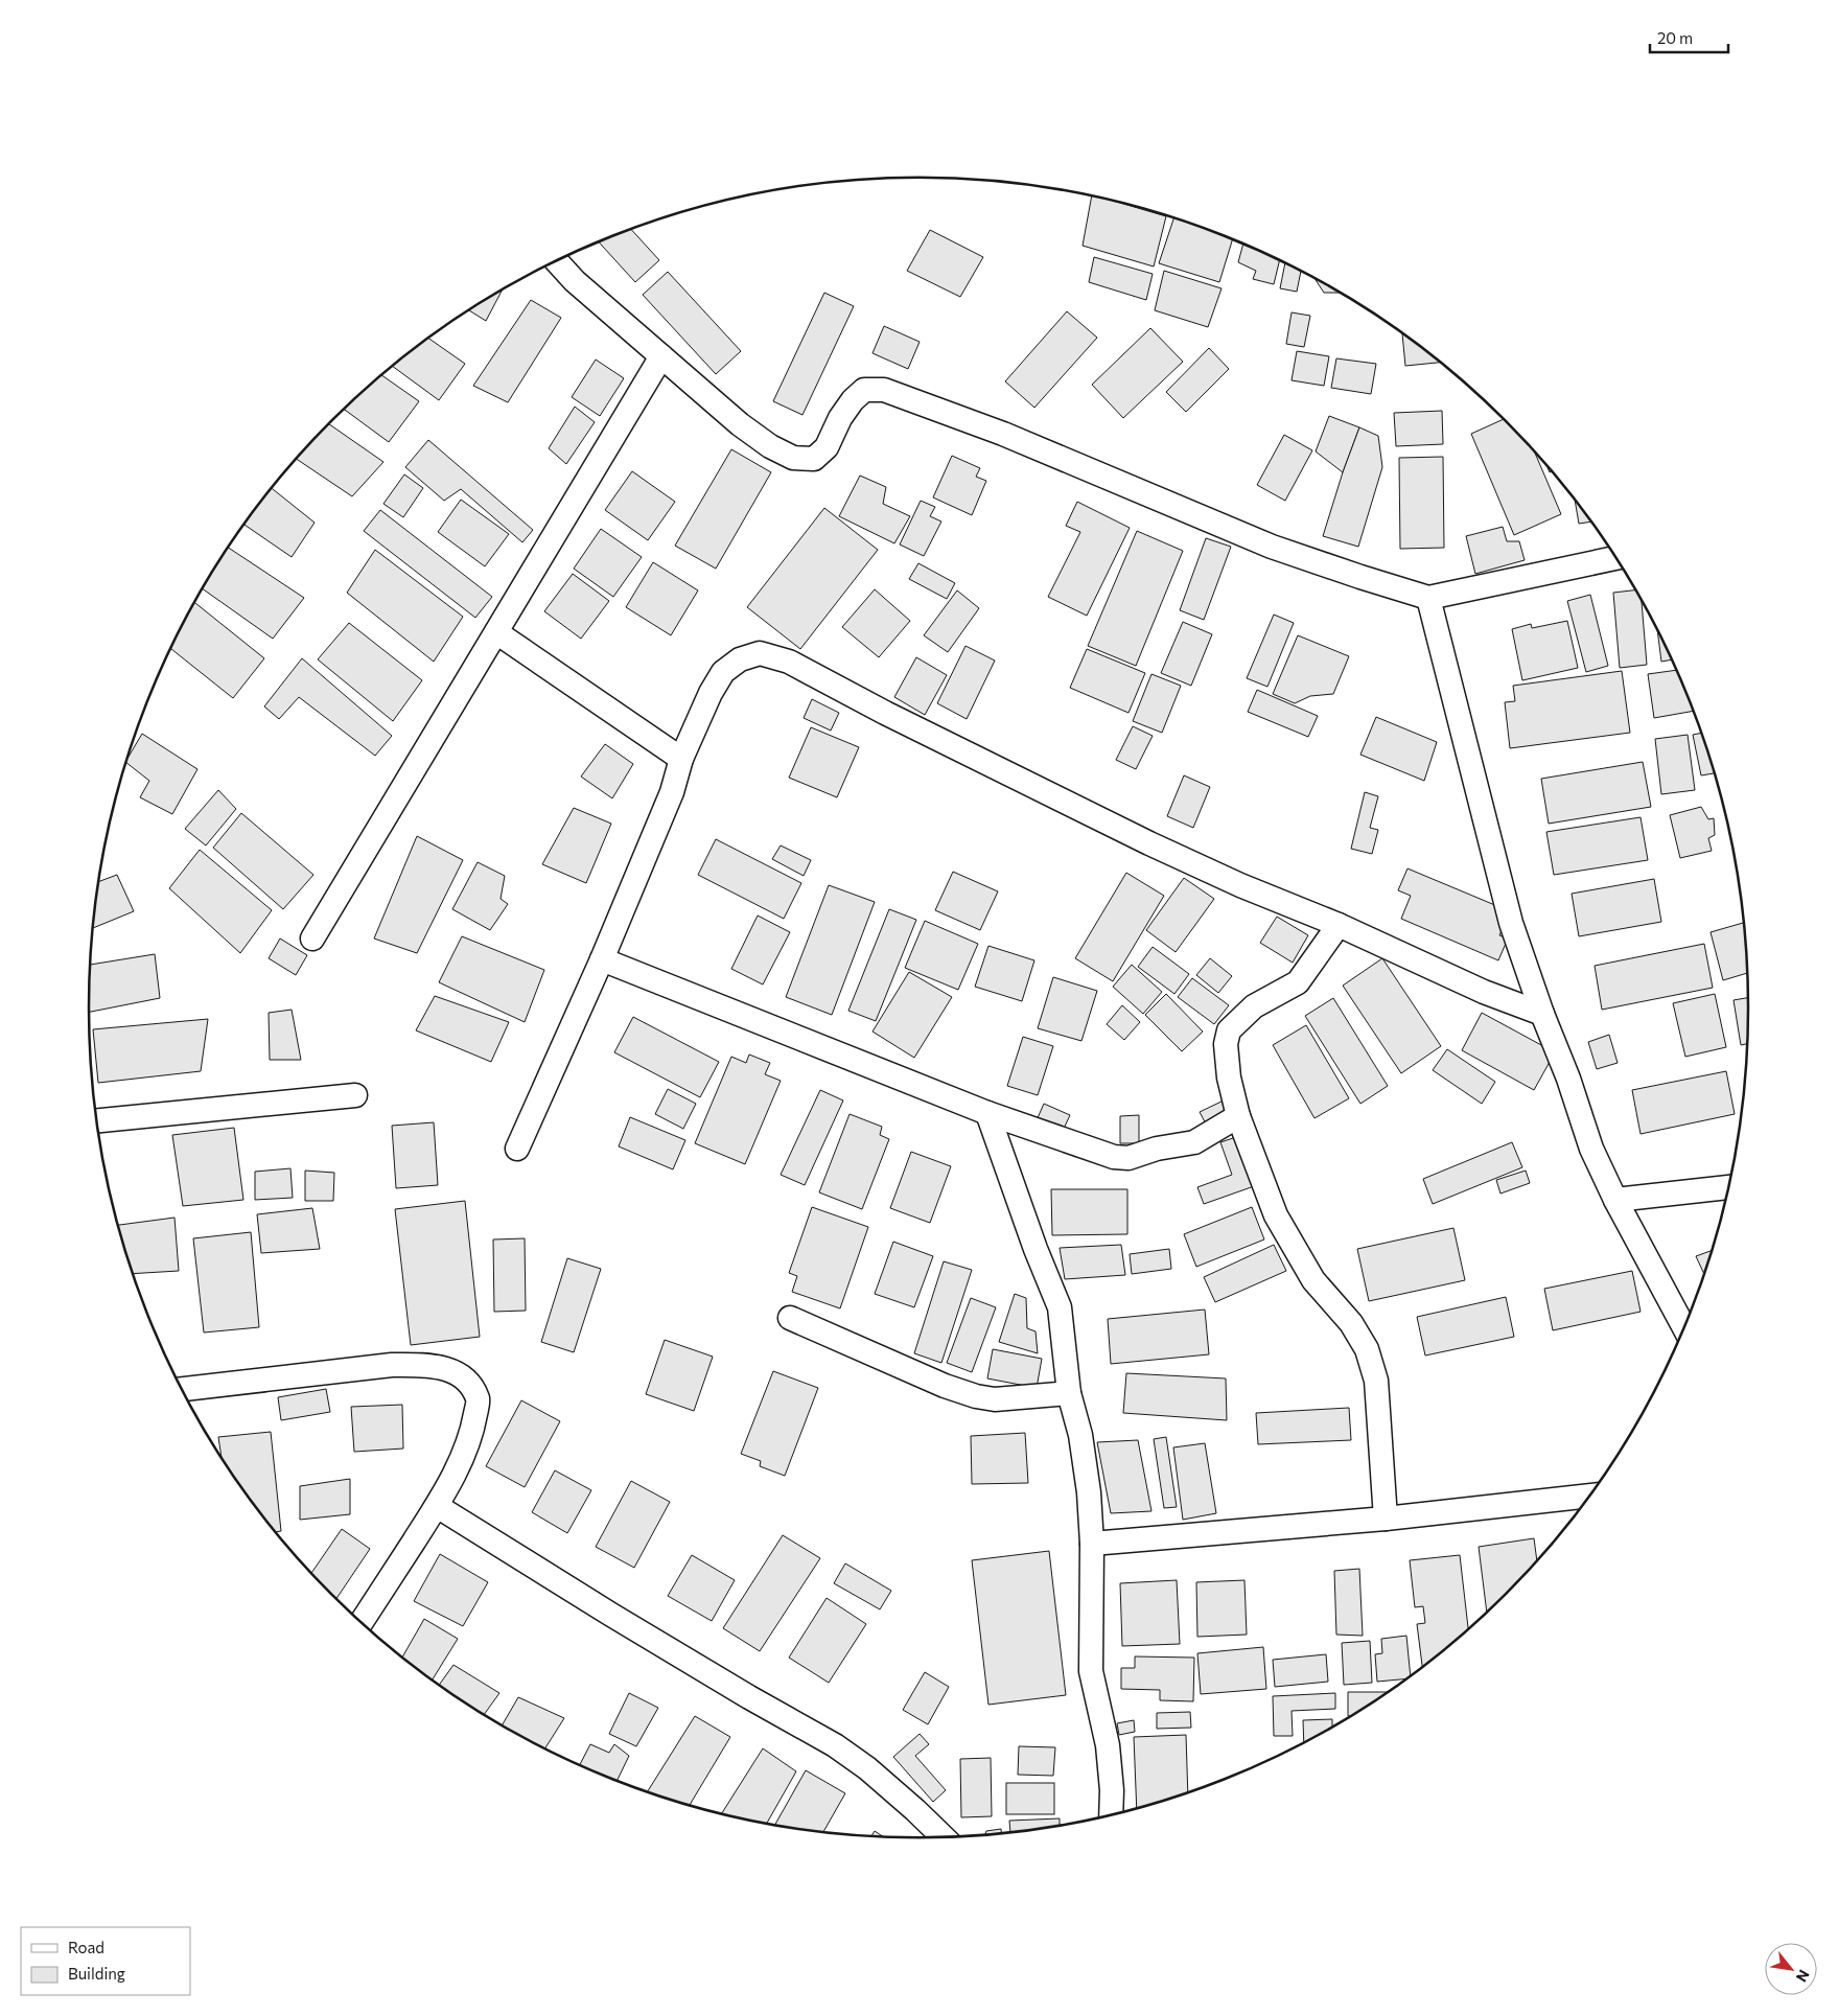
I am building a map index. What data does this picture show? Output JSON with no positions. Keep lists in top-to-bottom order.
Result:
{
  "legend": ["Road", "Building"],
  "scale_bar": "20 m",
  "north": "bottom right"
}
